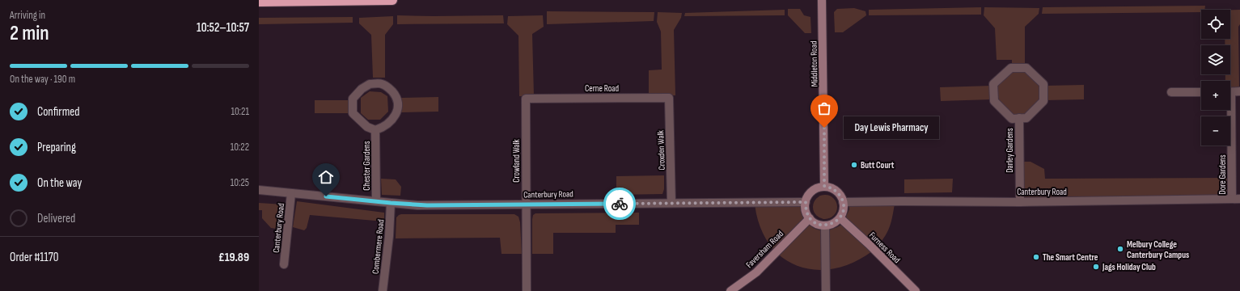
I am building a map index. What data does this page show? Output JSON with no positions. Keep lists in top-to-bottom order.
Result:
{
  "streets": {
    "street": [
      "Middleton Road",
      "Cerne Road",
      "Croxden Walk",
      "Darley Gardens",
      "Crowland Walk",
      "Chester Gardens",
      "Dore Gardens",
      "Canterbury Road",
      "Combermere Road",
      "Furness Road",
      "Faversham Road"
    ]
  },
  "crossings": [
    ["Middleton Road", "Canterbury Road"],
    ["Middleton Road", "Furness Road"],
    ["Middleton Road", "Faversham Road"],
    ["Cerne Road", "Croxden Walk"],
    ["Cerne Road", "Crowland Walk"],
    ["Croxden Walk", "Canterbury Road"],
    ["Darley Gardens", "Canterbury Road"],
    ["Crowland Walk", "Canterbury Road"],
    ["Chester Gardens", "Canterbury Road"],
    ["Dore Gardens", "Canterbury Road"],
    ["Canterbury Road", "Combermere Road"],
    ["Canterbury Road", "Furness Road"],
    ["Canterbury Road", "Faversham Road"],
    ["Furness Road", "Faversham Road"]
  ],
  "places": [
    "Day Lewis Pharmacy",
    "Butt Court",
    "Melbury College Canterbury Campus",
    "The Smart Centre",
    "Jags Holiday Club"
  ],
  "page": {
    "heading": ["2 min", "Arriving in", "10:52–10:57"],
    "panel": ["Order #1170", "£19.89"],
    "map_buttons": ["+", "−"],
    "bar": "On the way · 190 m",
    "list": [
      ["Confirmed", "10:21"],
      ["Preparing", "10:22"],
      ["On the way", "10:25"],
      "Delivered"
    ],
    "bubble": "Day Lewis Pharmacy"
  }
}
